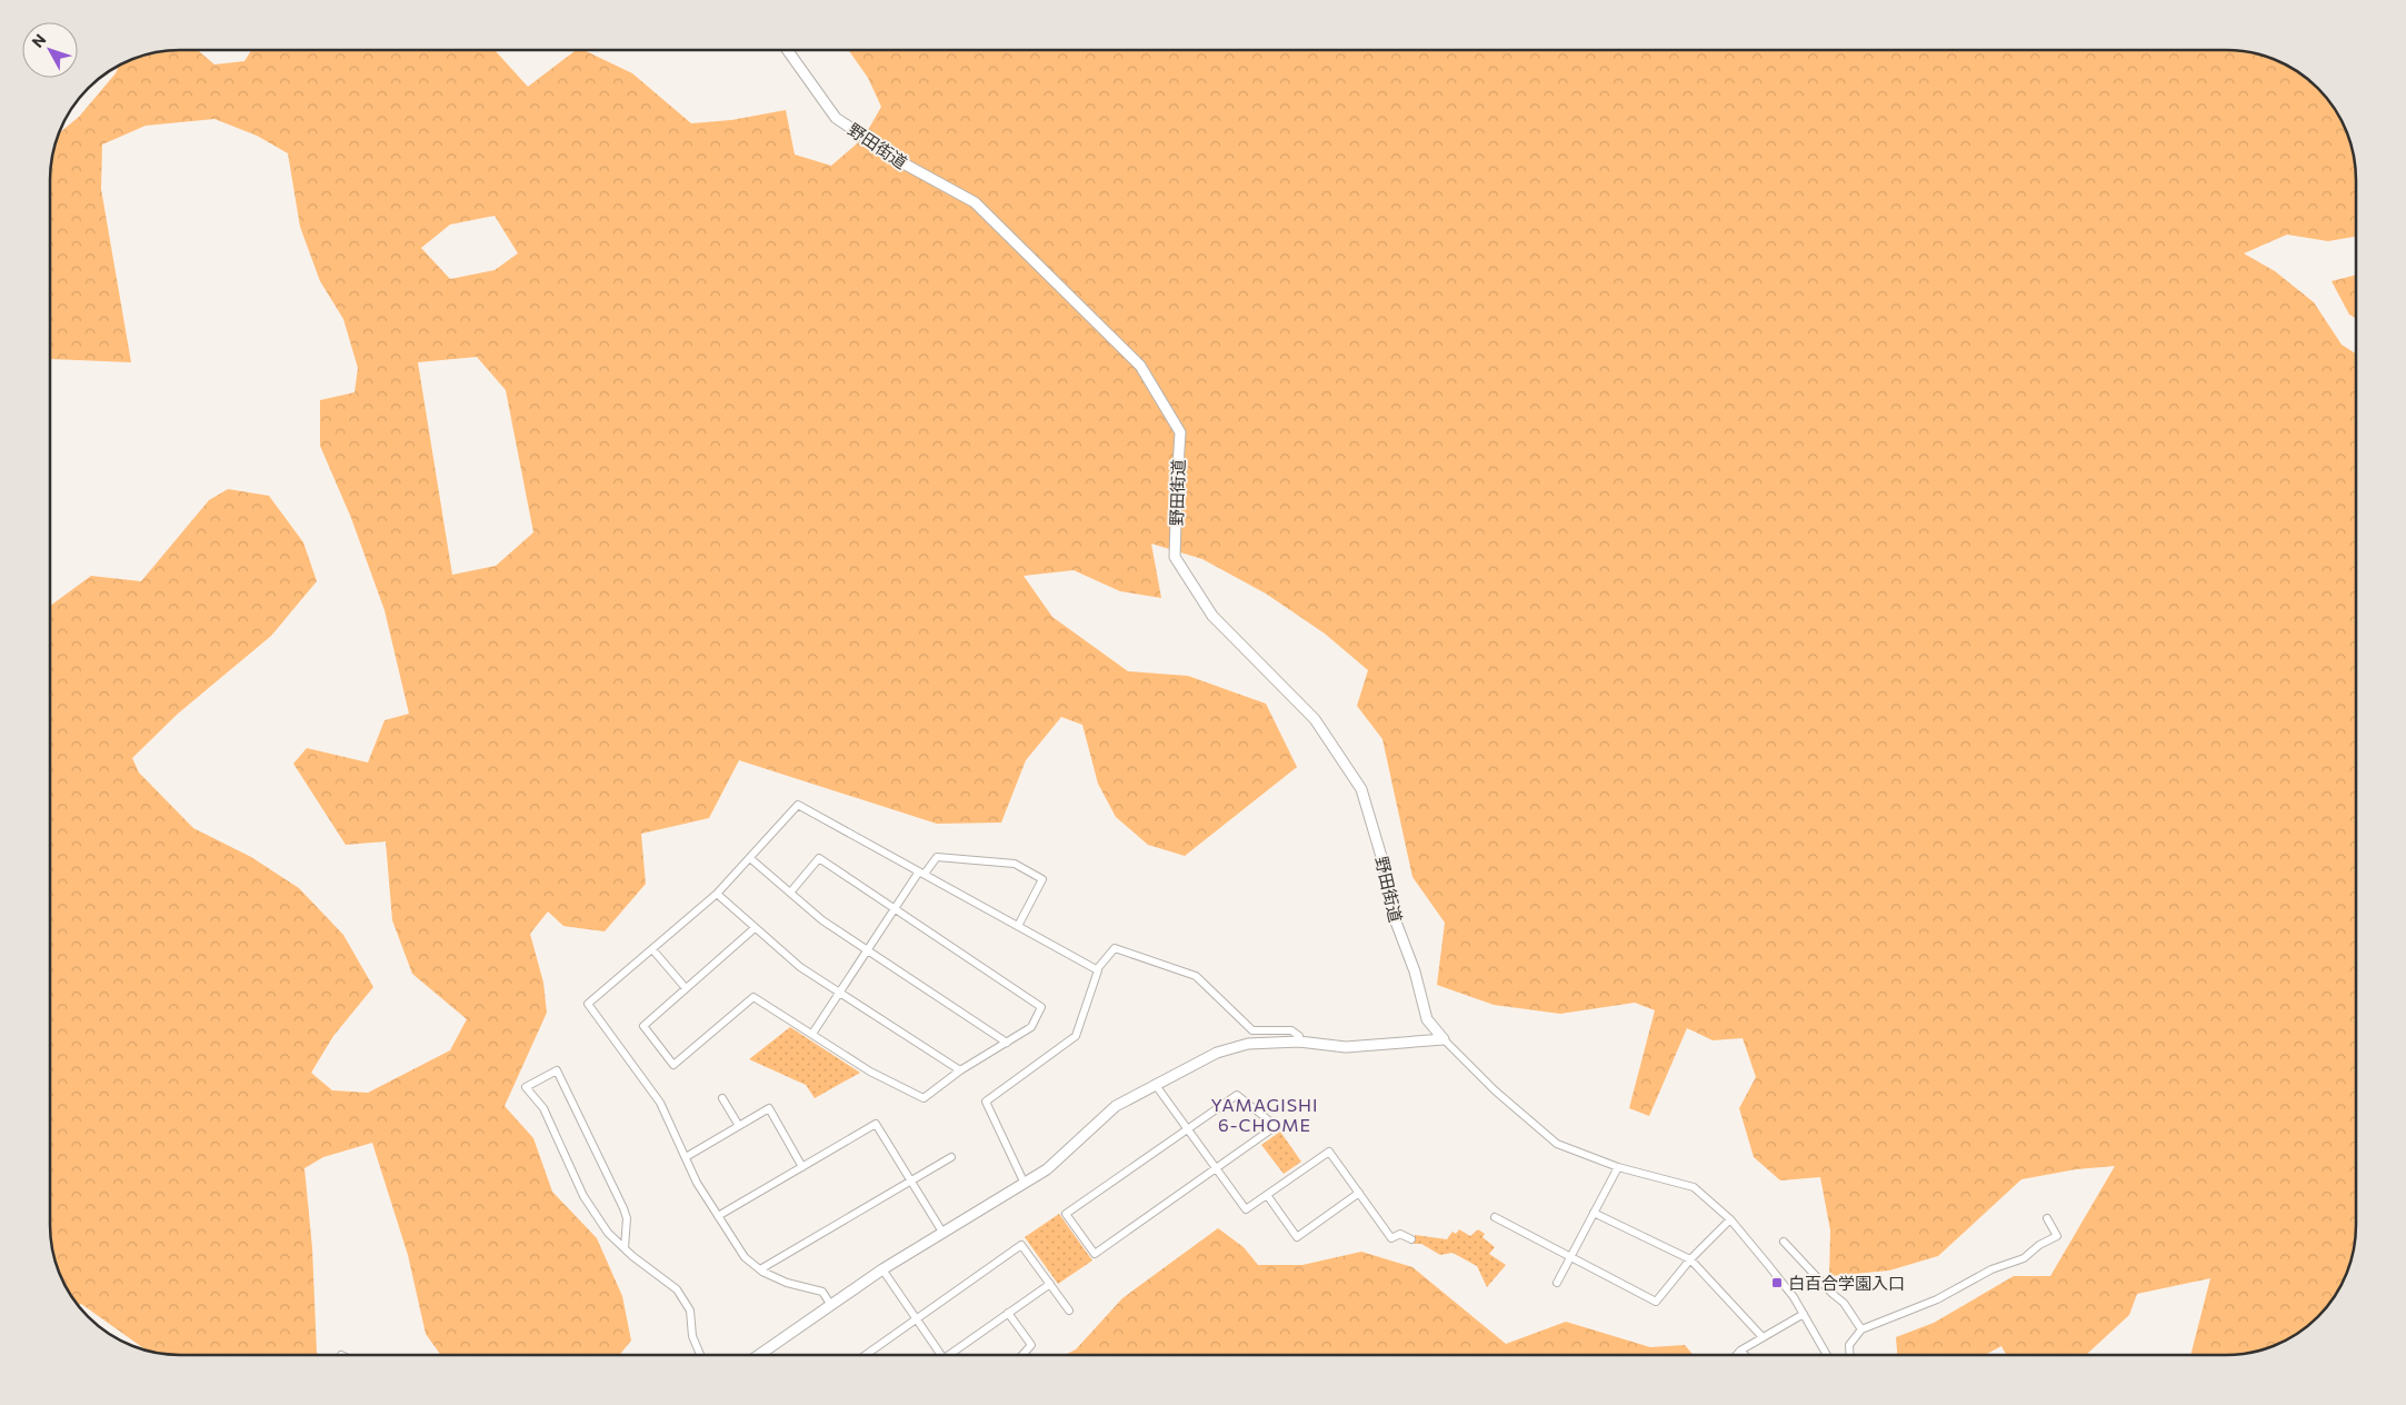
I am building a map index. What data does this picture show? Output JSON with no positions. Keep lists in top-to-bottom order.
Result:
{
  "streets": {
    "street": ["野田街道"]
  },
  "districts": ["YAMAGISHI 6-CHOME"],
  "places": {
    "transit": ["白百合学園入口"]
  },
  "north": "top left"
}
